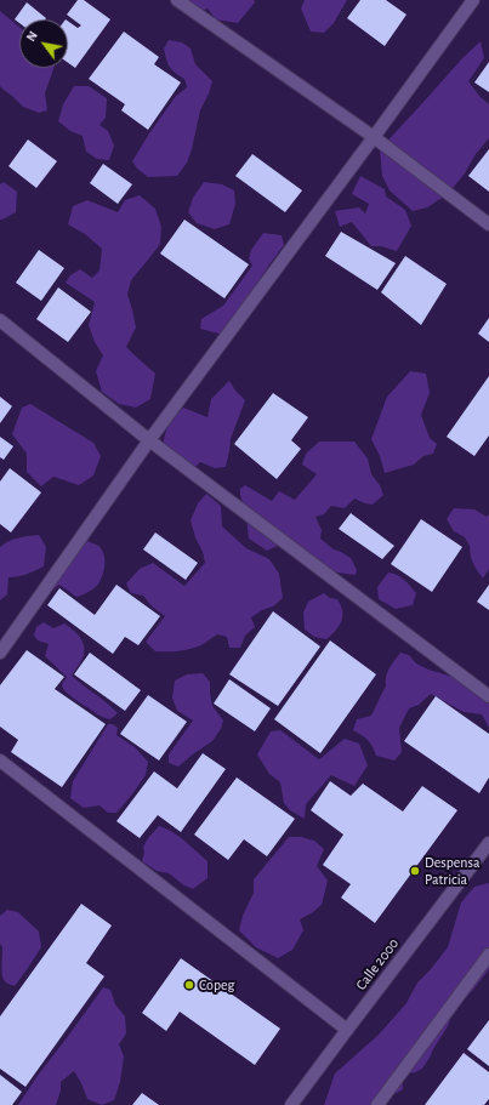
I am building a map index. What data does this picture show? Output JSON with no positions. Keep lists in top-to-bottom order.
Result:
{
  "streets": {
    "street": ["Calle 2000"]
  },
  "places": ["Despensa Patricia", "Copeg"],
  "north": "top left"
}
